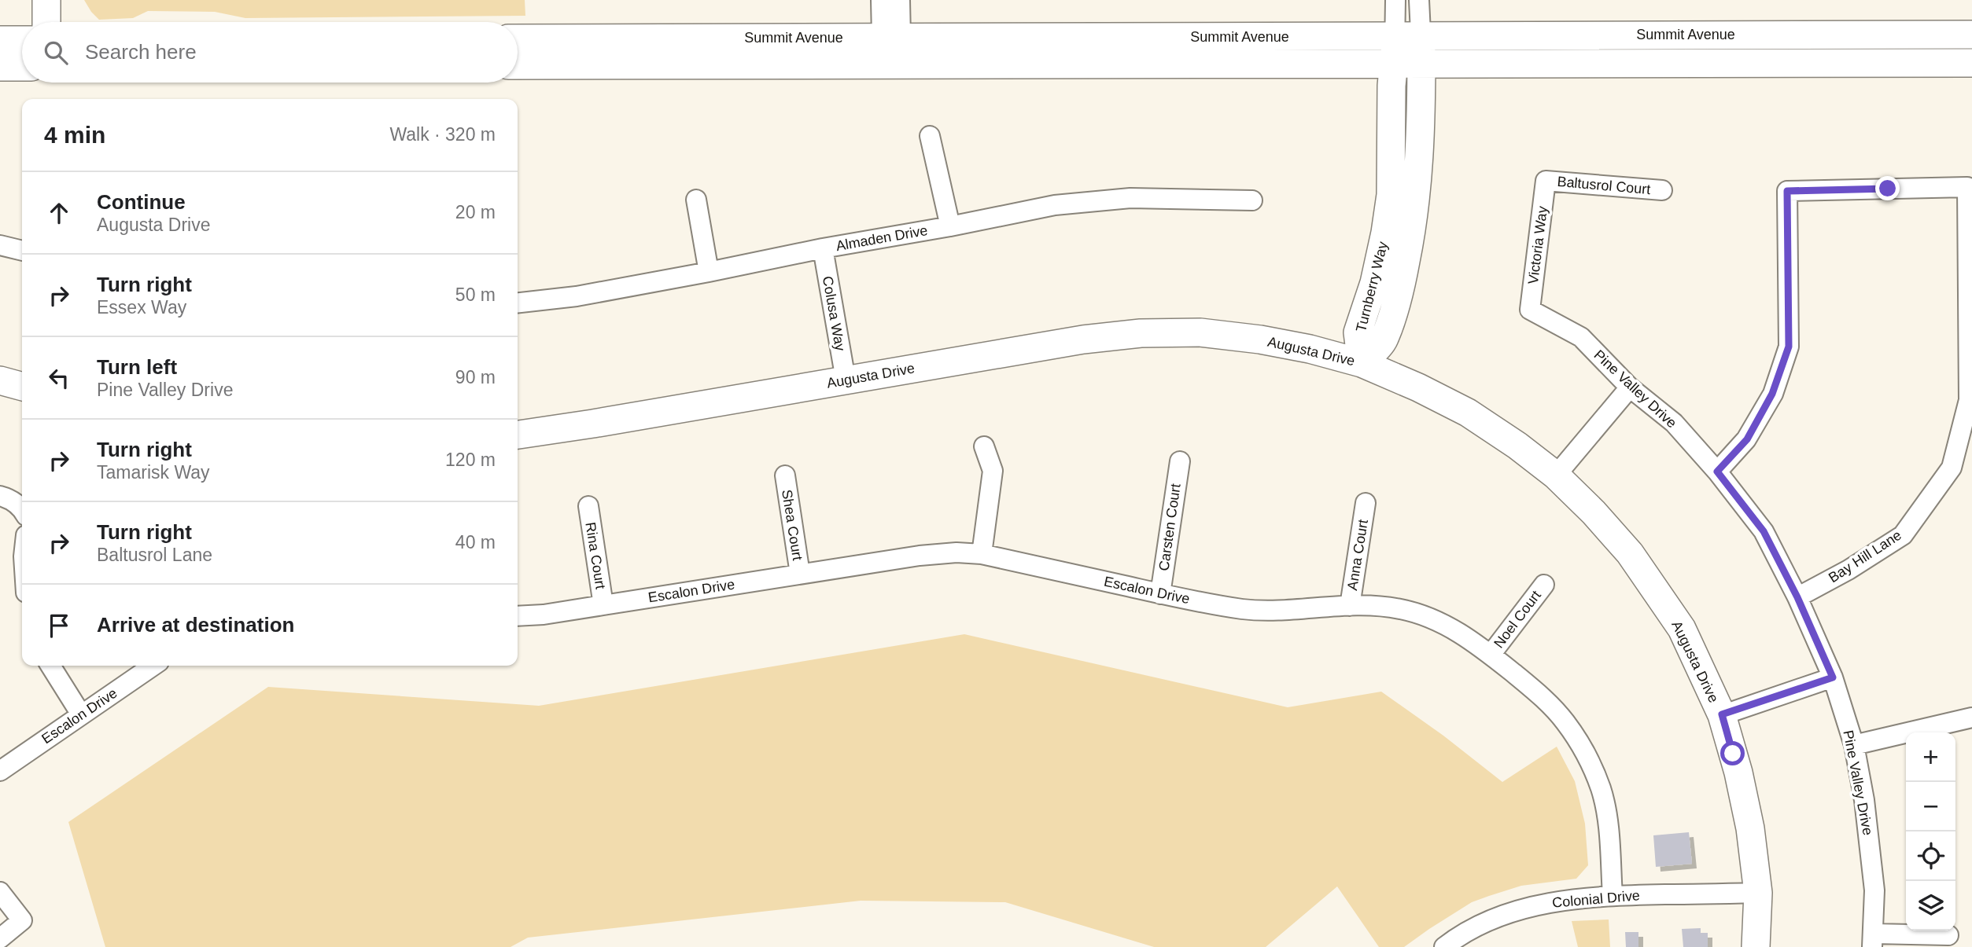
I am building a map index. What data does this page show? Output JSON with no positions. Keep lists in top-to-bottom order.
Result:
{
  "streets": {
    "main road": ["Summit Avenue", "Turnberry Way", "Augusta Drive"],
    "street": [
      "Baltusrol Court",
      "Almaden Drive",
      "Victoria Way",
      "Colusa Way",
      "Pine Valley Drive",
      "Shea Court",
      "Carsten Court",
      "Anna Court",
      "Rina Court",
      "Bay Hill Lane",
      "Escalon Drive",
      "Noel Court",
      "Colonial Drive"
    ]
  },
  "crossings": [
    ["Summit Avenue", "Turnberry Way"],
    ["Baltusrol Court", "Victoria Way"],
    ["Almaden Drive", "Colusa Way"],
    ["Victoria Way", "Pine Valley Drive"],
    ["Turnberry Way", "Augusta Drive"],
    ["Colusa Way", "Augusta Drive"],
    ["Augusta Drive", "Colonial Drive"],
    ["Pine Valley Drive", "Bay Hill Lane"],
    ["Shea Court", "Escalon Drive"],
    ["Carsten Court", "Escalon Drive"],
    ["Anna Court", "Escalon Drive"],
    ["Rina Court", "Escalon Drive"],
    ["Escalon Drive", "Noel Court"],
    ["Escalon Drive", "Colonial Drive"]
  ],
  "page": {
    "search": "Search here",
    "heading": ["4 min", "Walk · 320 m"],
    "list": [
      ["Continue", "Augusta Drive", "20 m"],
      ["Turn right", "Essex Way", "50 m"],
      ["Turn left", "Pine Valley Drive", "90 m"],
      ["Turn right", "Tamarisk Way", "120 m"],
      ["Turn right", "Baltusrol Lane", "40 m"],
      "Arrive at destination"
    ],
    "map_buttons": ["+", "−"]
  }
}
